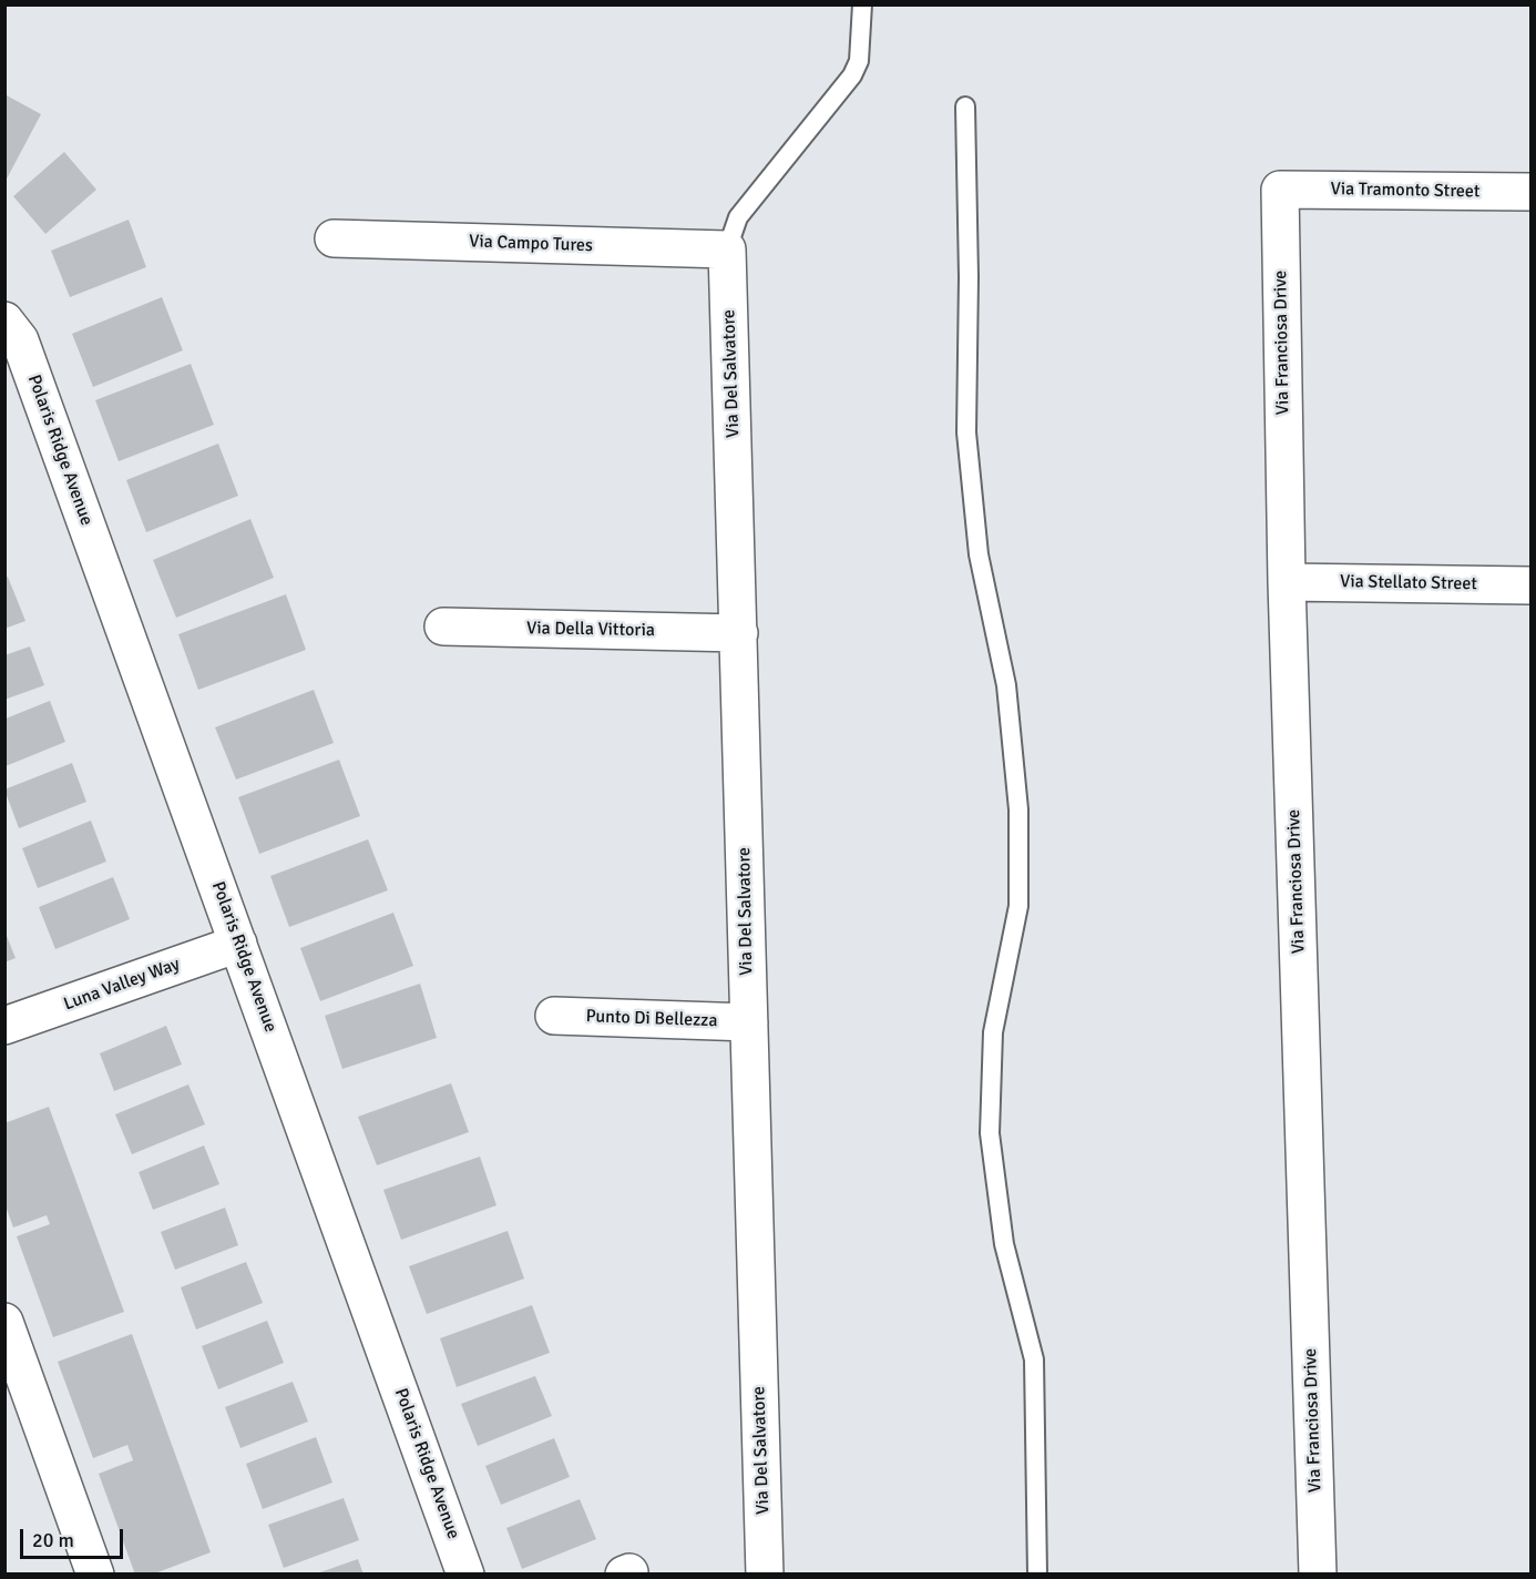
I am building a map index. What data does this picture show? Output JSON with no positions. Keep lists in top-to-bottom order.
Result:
{
  "streets": {
    "street": [
      "Via Tramonto Street",
      "Via Campo Tures",
      "Via Franciosa Drive",
      "Via Del Salvatore",
      "Polaris Ridge Avenue",
      "Via Stellato Street",
      "Via Della Vittoria",
      "Luna Valley Way",
      "Punto Di Bellezza"
    ]
  },
  "crossings": [
    ["Via Tramonto Street", "Via Franciosa Drive"],
    ["Via Campo Tures", "Via Del Salvatore"],
    ["Via Franciosa Drive", "Via Stellato Street"],
    ["Via Del Salvatore", "Via Della Vittoria"],
    ["Via Del Salvatore", "Punto Di Bellezza"],
    ["Polaris Ridge Avenue", "Luna Valley Way"]
  ],
  "scale_bar": "20 m"
}
